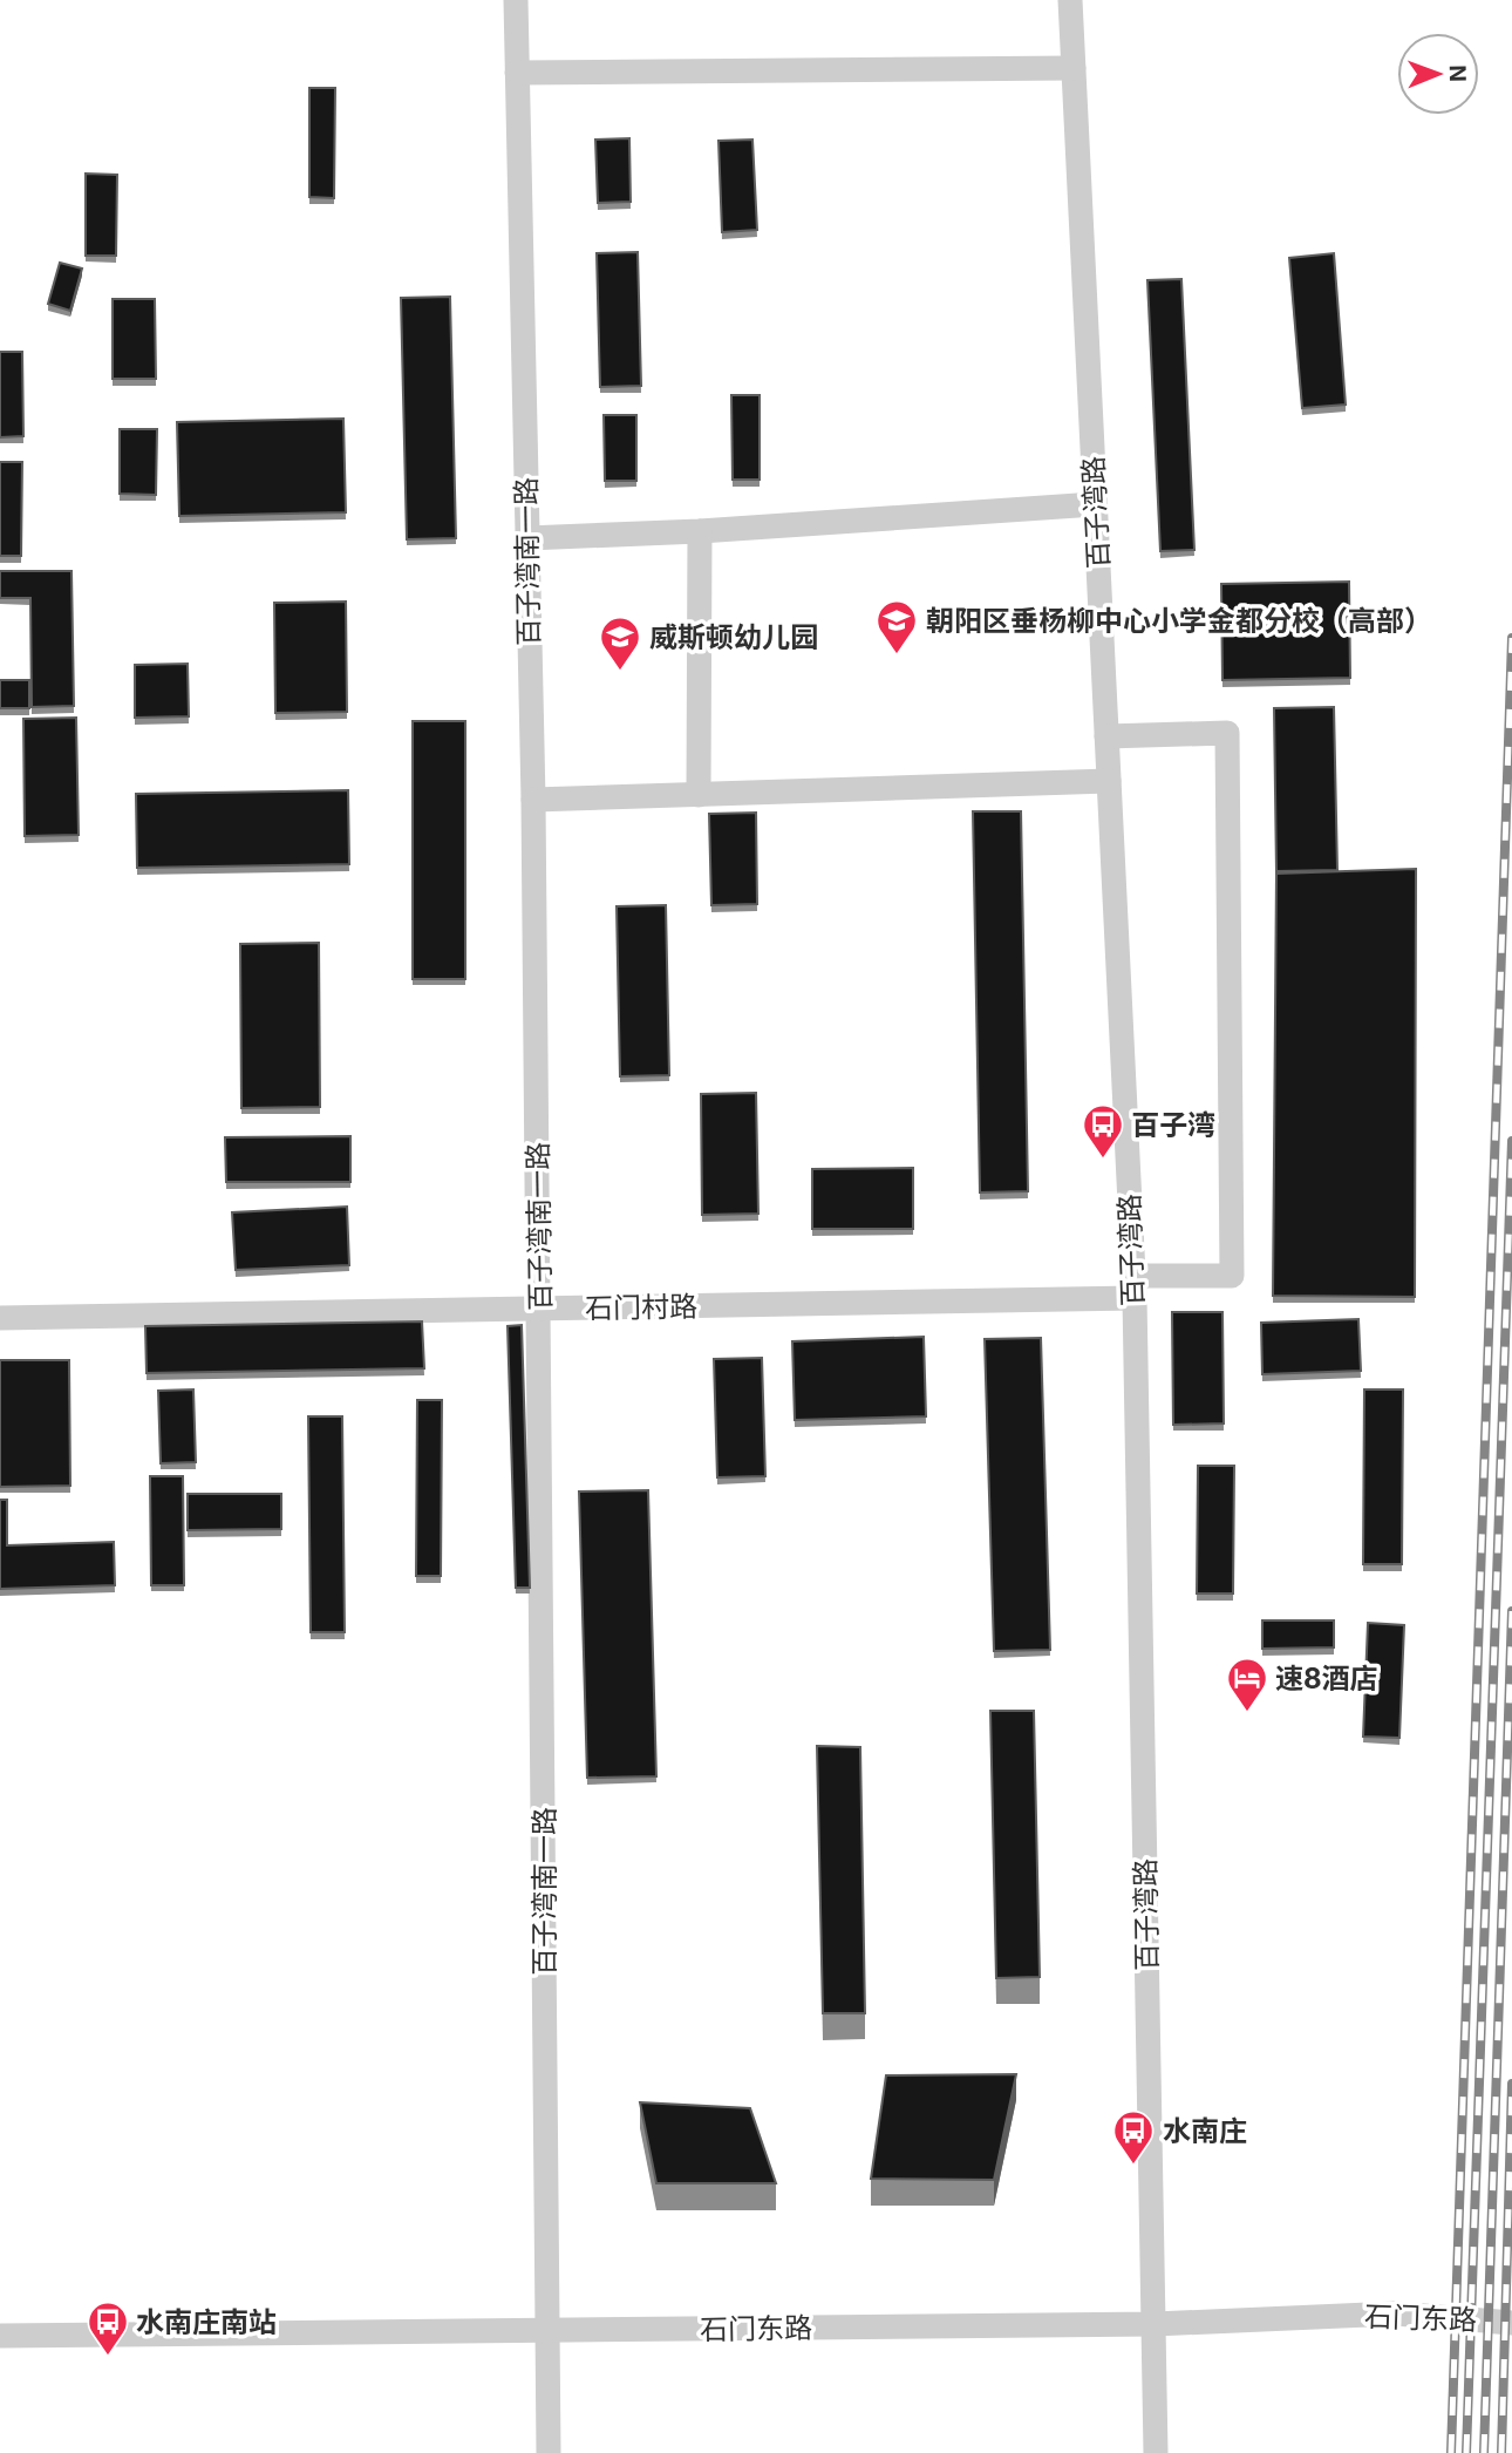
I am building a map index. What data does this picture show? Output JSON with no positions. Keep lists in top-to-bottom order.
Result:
{
  "streets": {
    "street": [
      "百子湾路",
      "百子湾南一路",
      "石门村路",
      "石门东路"
    ]
  },
  "crossings": [
    ["百子湾路", "石门村路"],
    ["百子湾路", "石门东路"],
    ["百子湾南一路", "石门村路"],
    ["百子湾南一路", "石门东路"]
  ],
  "places": {
    "school or university": ["朝阳区垂杨柳中心小学金都分校（高部）", "威斯顿幼儿园"],
    "bus stop": ["百子湾", "水南庄", "水南庄南站"],
    "hotel": ["速8酒店"]
  },
  "north": "right"
}
